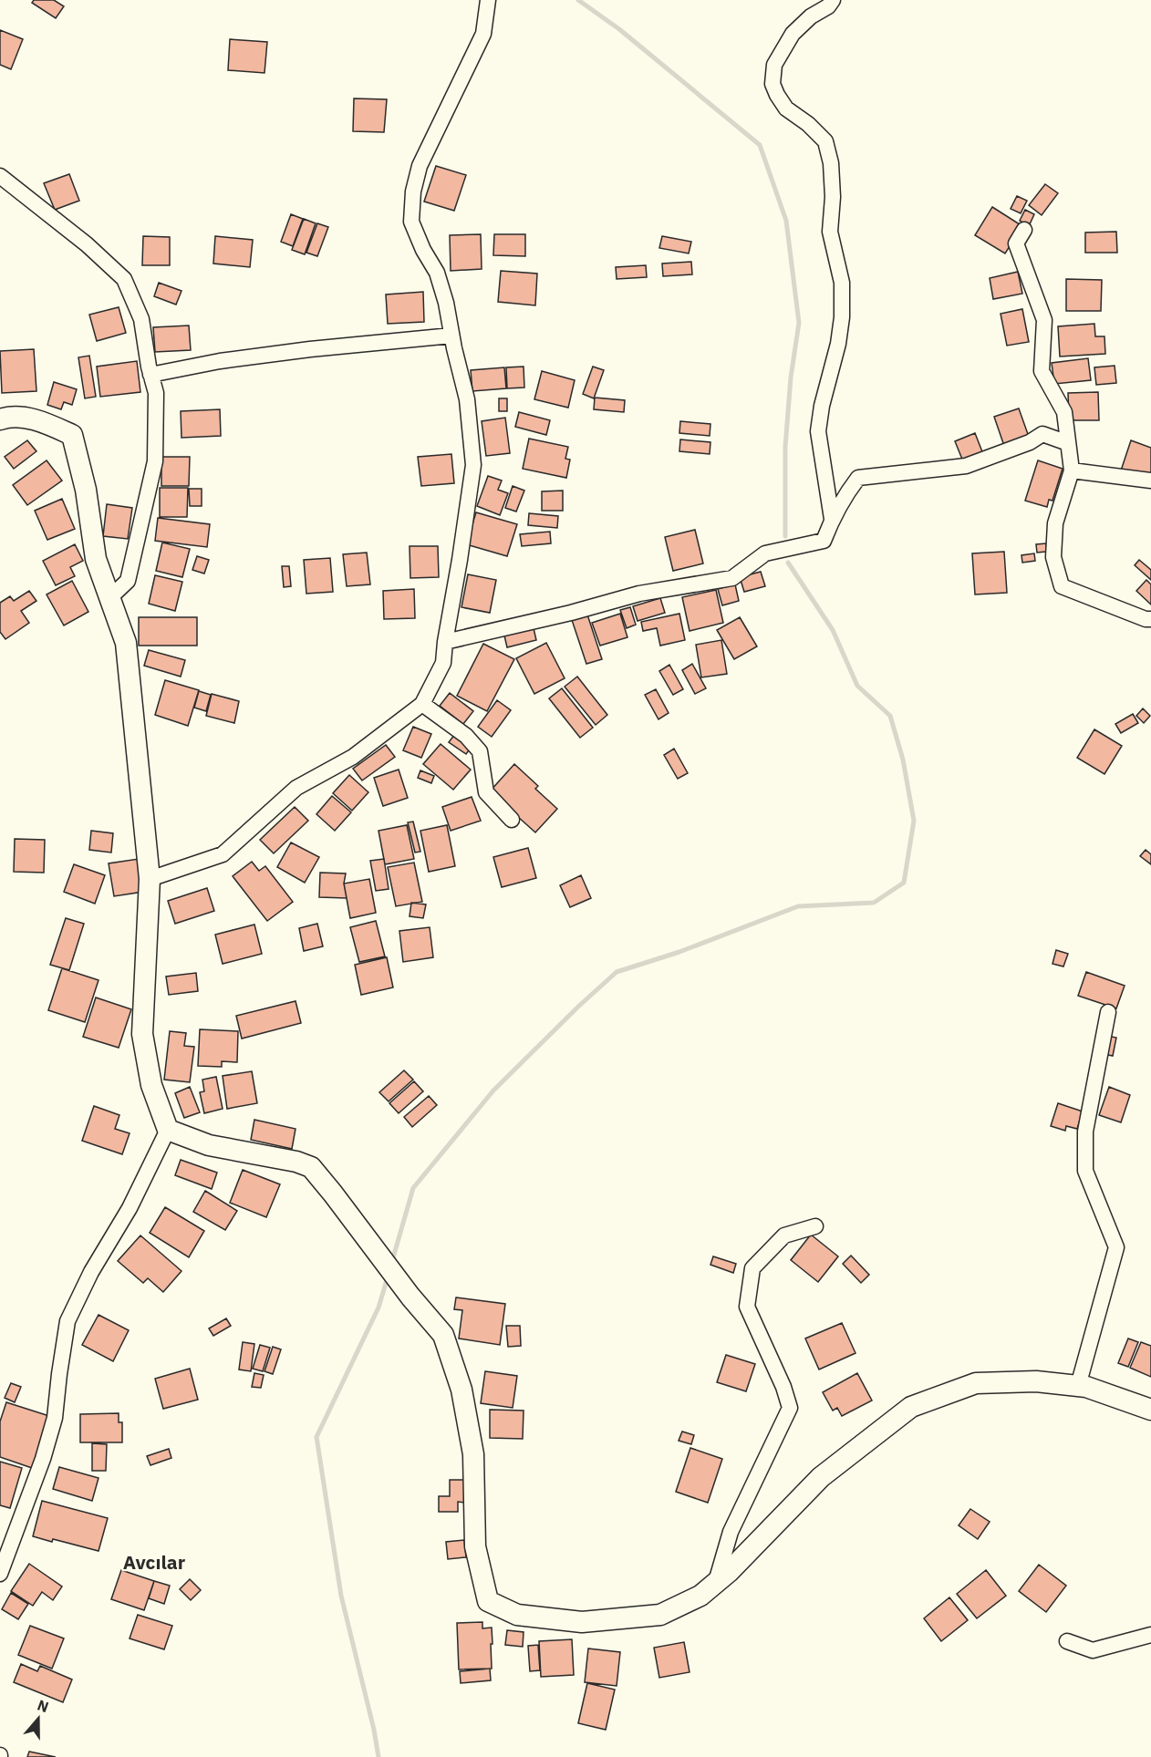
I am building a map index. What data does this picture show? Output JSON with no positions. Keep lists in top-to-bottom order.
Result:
{
  "districts": ["Avcılar"],
  "north": "top"
}
